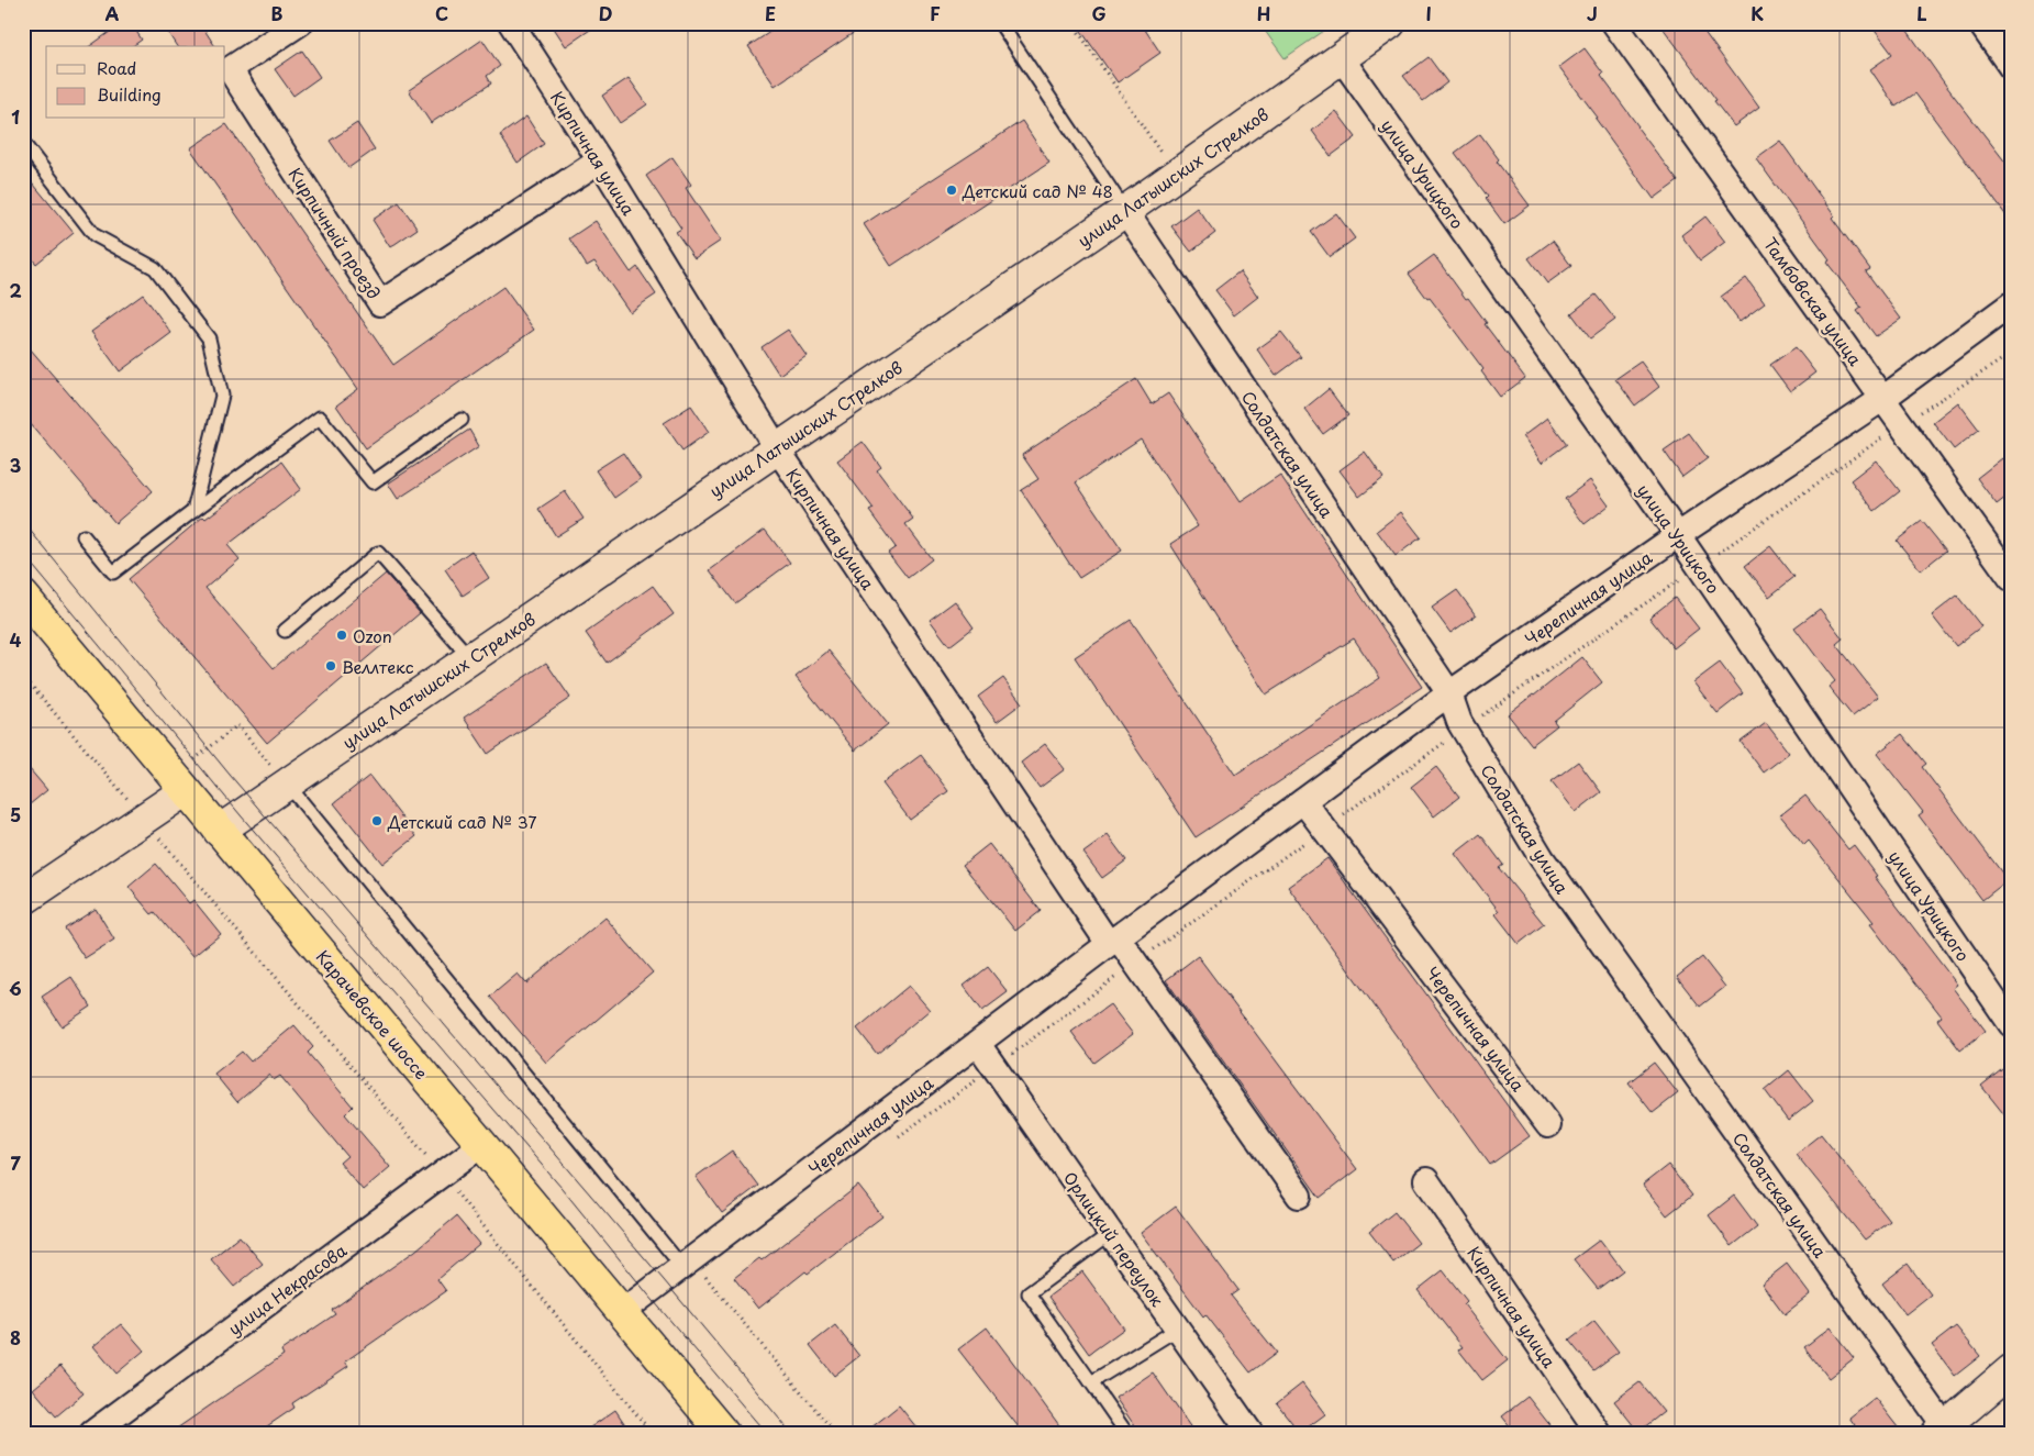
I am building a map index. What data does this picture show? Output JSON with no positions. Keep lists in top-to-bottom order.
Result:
{
  "streets": {
    "highway": ["Карачевское шоссе"],
    "street": [
      "Кирпичная улица",
      "улица Урицкого",
      "улица Латышских Стрелков",
      "Кирпичный проезд",
      "Тамбовская улица",
      "Солдатская улица",
      "Черепичная улица",
      "Орлицкий переулок",
      "улица Некрасова"
    ]
  },
  "crossings": [
    ["Кирпичная улица", "улица Латышских Стрелков"],
    ["Кирпичная улица", "Кирпичный проезд"],
    ["Кирпичная улица", "Черепичная улица"],
    ["улица Урицкого", "улица Латышских Стрелков"],
    ["улица Урицкого", "Черепичная улица"],
    ["улица Латышских Стрелков", "Солдатская улица"],
    ["улица Латышских Стрелков", "Карачевское шоссе"],
    ["Тамбовская улица", "Черепичная улица"],
    ["Солдатская улица", "Черепичная улица"],
    ["Черепичная улица", "Карачевское шоссе"],
    ["Черепичная улица", "Орлицкий переулок"],
    ["Карачевское шоссе", "улица Некрасова"]
  ],
  "places": [
    "Детский сад № 48",
    "Ozon",
    "Веллтекс",
    "Детский сад № 37"
  ],
  "legend": ["Road", "Building"],
  "grid": {
    "columns": [
      "A",
      "B",
      "C",
      "D",
      "E",
      "F",
      "G",
      "H",
      "I",
      "J",
      "K",
      "L"
    ],
    "rows": [
      "1",
      "2",
      "3",
      "4",
      "5",
      "6",
      "7",
      "8"
    ]
  }
}
